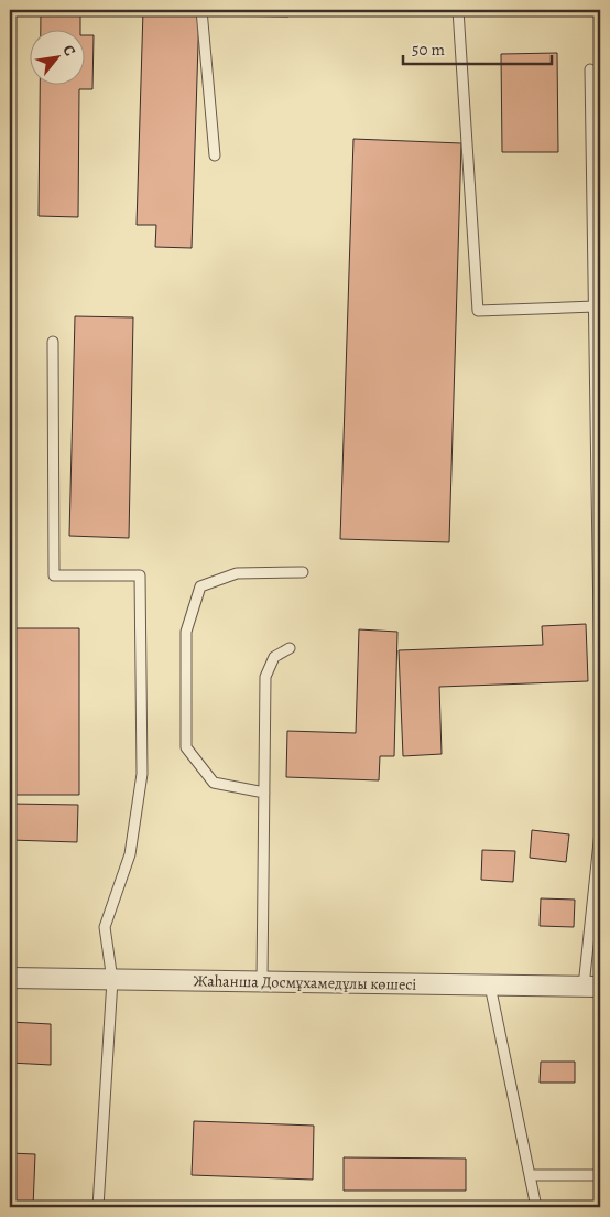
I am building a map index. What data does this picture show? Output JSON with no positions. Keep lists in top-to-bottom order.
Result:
{
  "streets": {
    "street": ["Жаһанша Досмұхамедұлы көшесі"]
  },
  "scale_bar": "50 m",
  "north": "top right"
}
